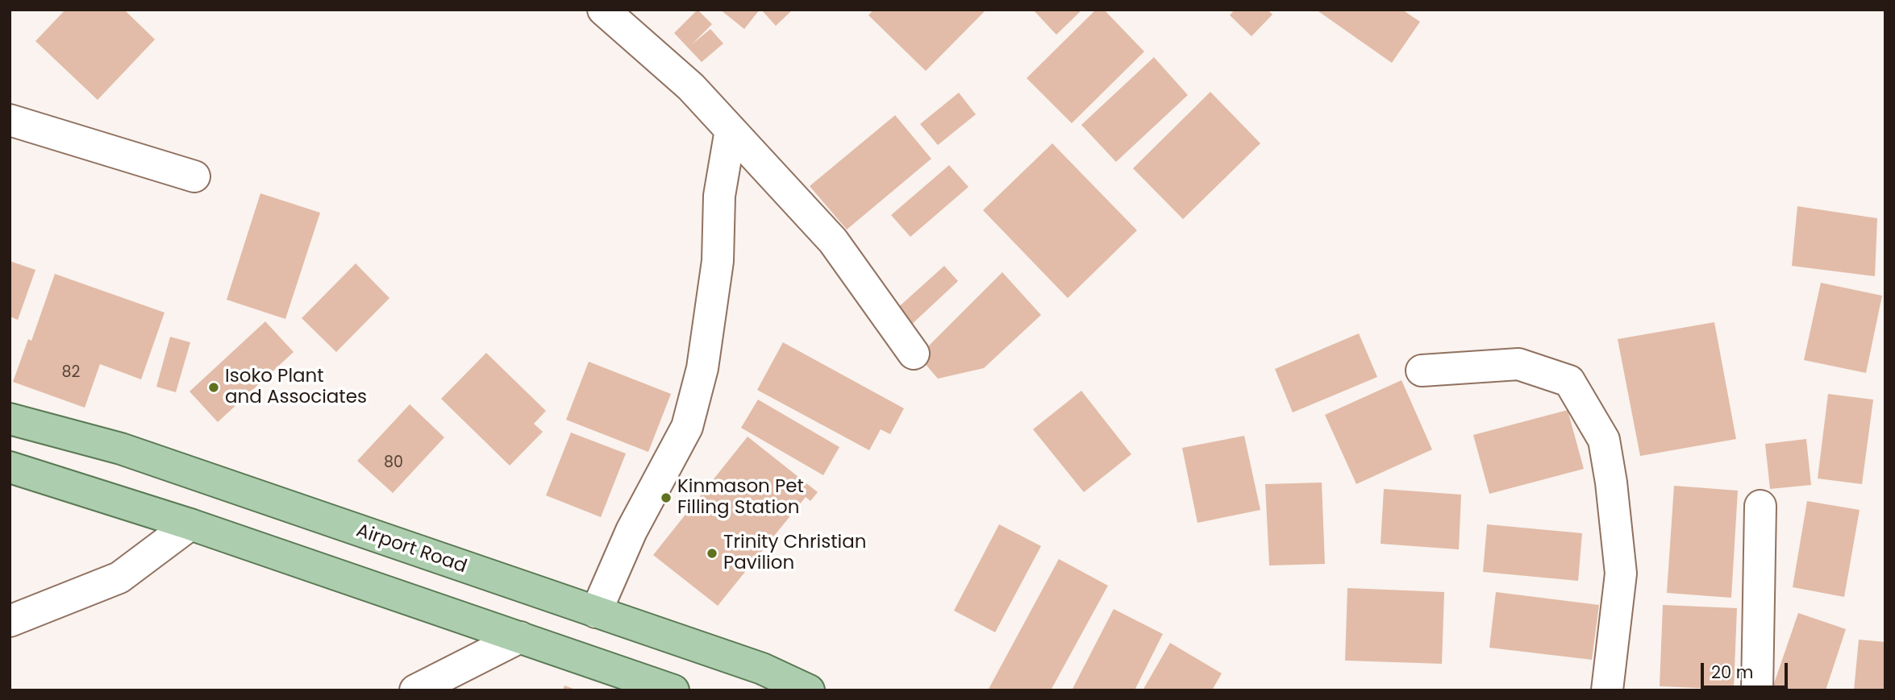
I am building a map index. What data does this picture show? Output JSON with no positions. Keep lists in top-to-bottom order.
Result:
{
  "streets": {
    "main road": ["Airport Road"]
  },
  "places": ["Isoko Plant and Associates", "Kinmason Pet Filling Station", "Trinity Christian Pavilion"],
  "house_numbers": ["82", "80"],
  "scale_bar": "20 m"
}
